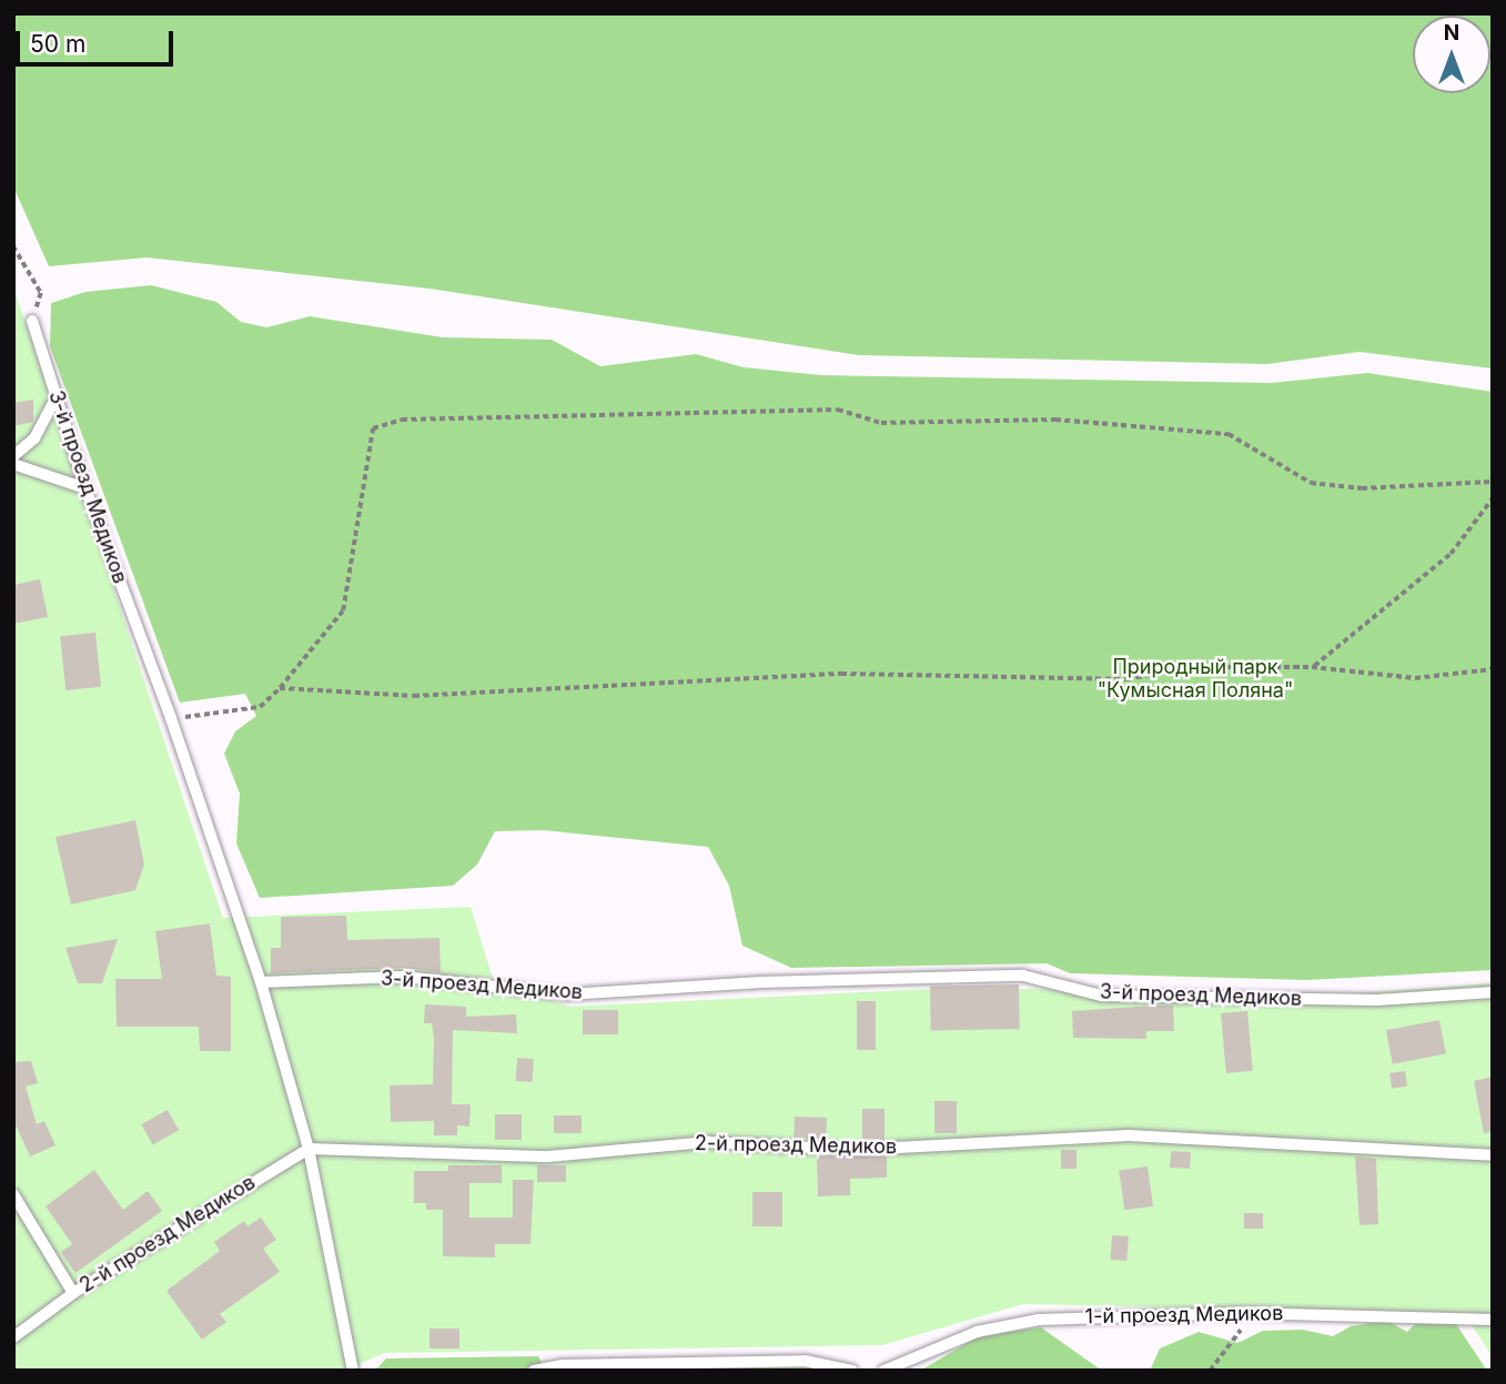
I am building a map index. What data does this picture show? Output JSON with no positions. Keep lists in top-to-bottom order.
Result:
{
  "streets": {
    "lane": ["3-й проезд Медиков", "2-й проезд Медиков", "1-й проезд Медиков"]
  },
  "parks": ["Природный парк \"Кумысная Поляна\""],
  "scale_bar": "50 m",
  "north": "top"
}
